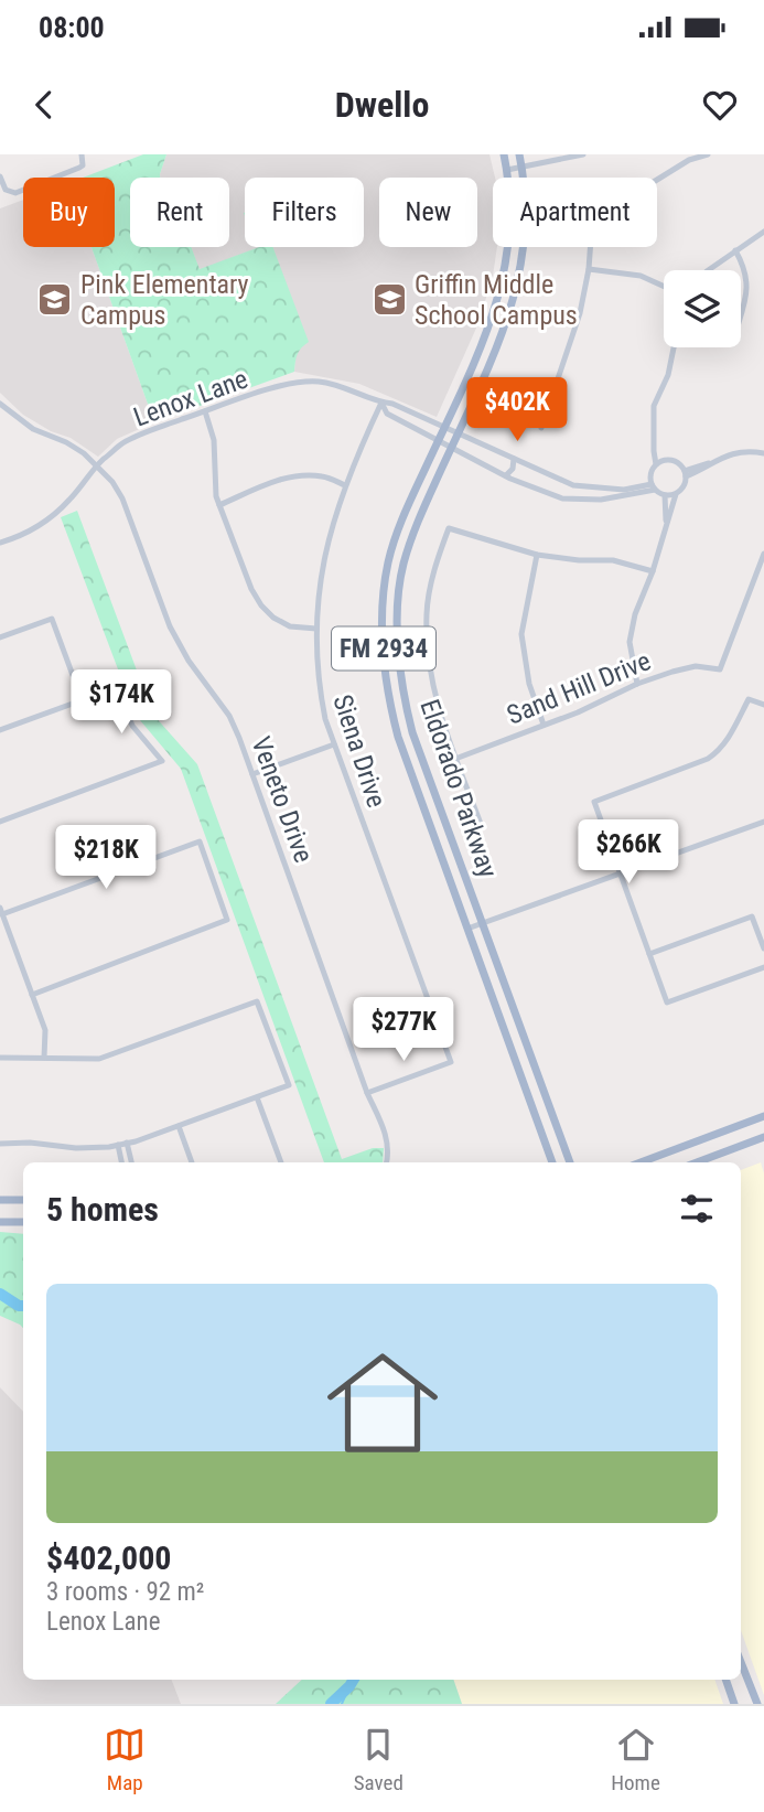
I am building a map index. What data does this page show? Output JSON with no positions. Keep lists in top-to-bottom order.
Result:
{
  "streets": {
    "main road": ["FM 2934", "Eldorado Parkway"],
    "street": [
      "Lenox Lane",
      "Sand Hill Drive",
      "Siena Drive",
      "Veneto Drive"
    ]
  },
  "crossings": [
    ["Lenox Lane", "Siena Drive"],
    ["Lenox Lane", "Eldorado Parkway"],
    ["Lenox Lane", "Veneto Drive"],
    ["Siena Drive", "Veneto Drive"]
  ],
  "places": {
    "school or university": ["Pink Elementary Campus", "Griffin Middle School Campus"]
  },
  "page": {
    "status": "08:00",
    "header": "Dwello",
    "chip": [
      "Buy",
      "Rent",
      "Filters",
      "New",
      "Apartment"
    ],
    "price": [
      "$402K",
      "$174K",
      "$266K",
      "$218K",
      "$277K"
    ],
    "heading": "5 homes",
    "list": [
      {
        "name": "$402,000",
        "note": "3 rooms · 92 m² · Lenox Lane"
      }
    ],
    "tabs": ["Map", "Saved", "Home"]
  }
}
